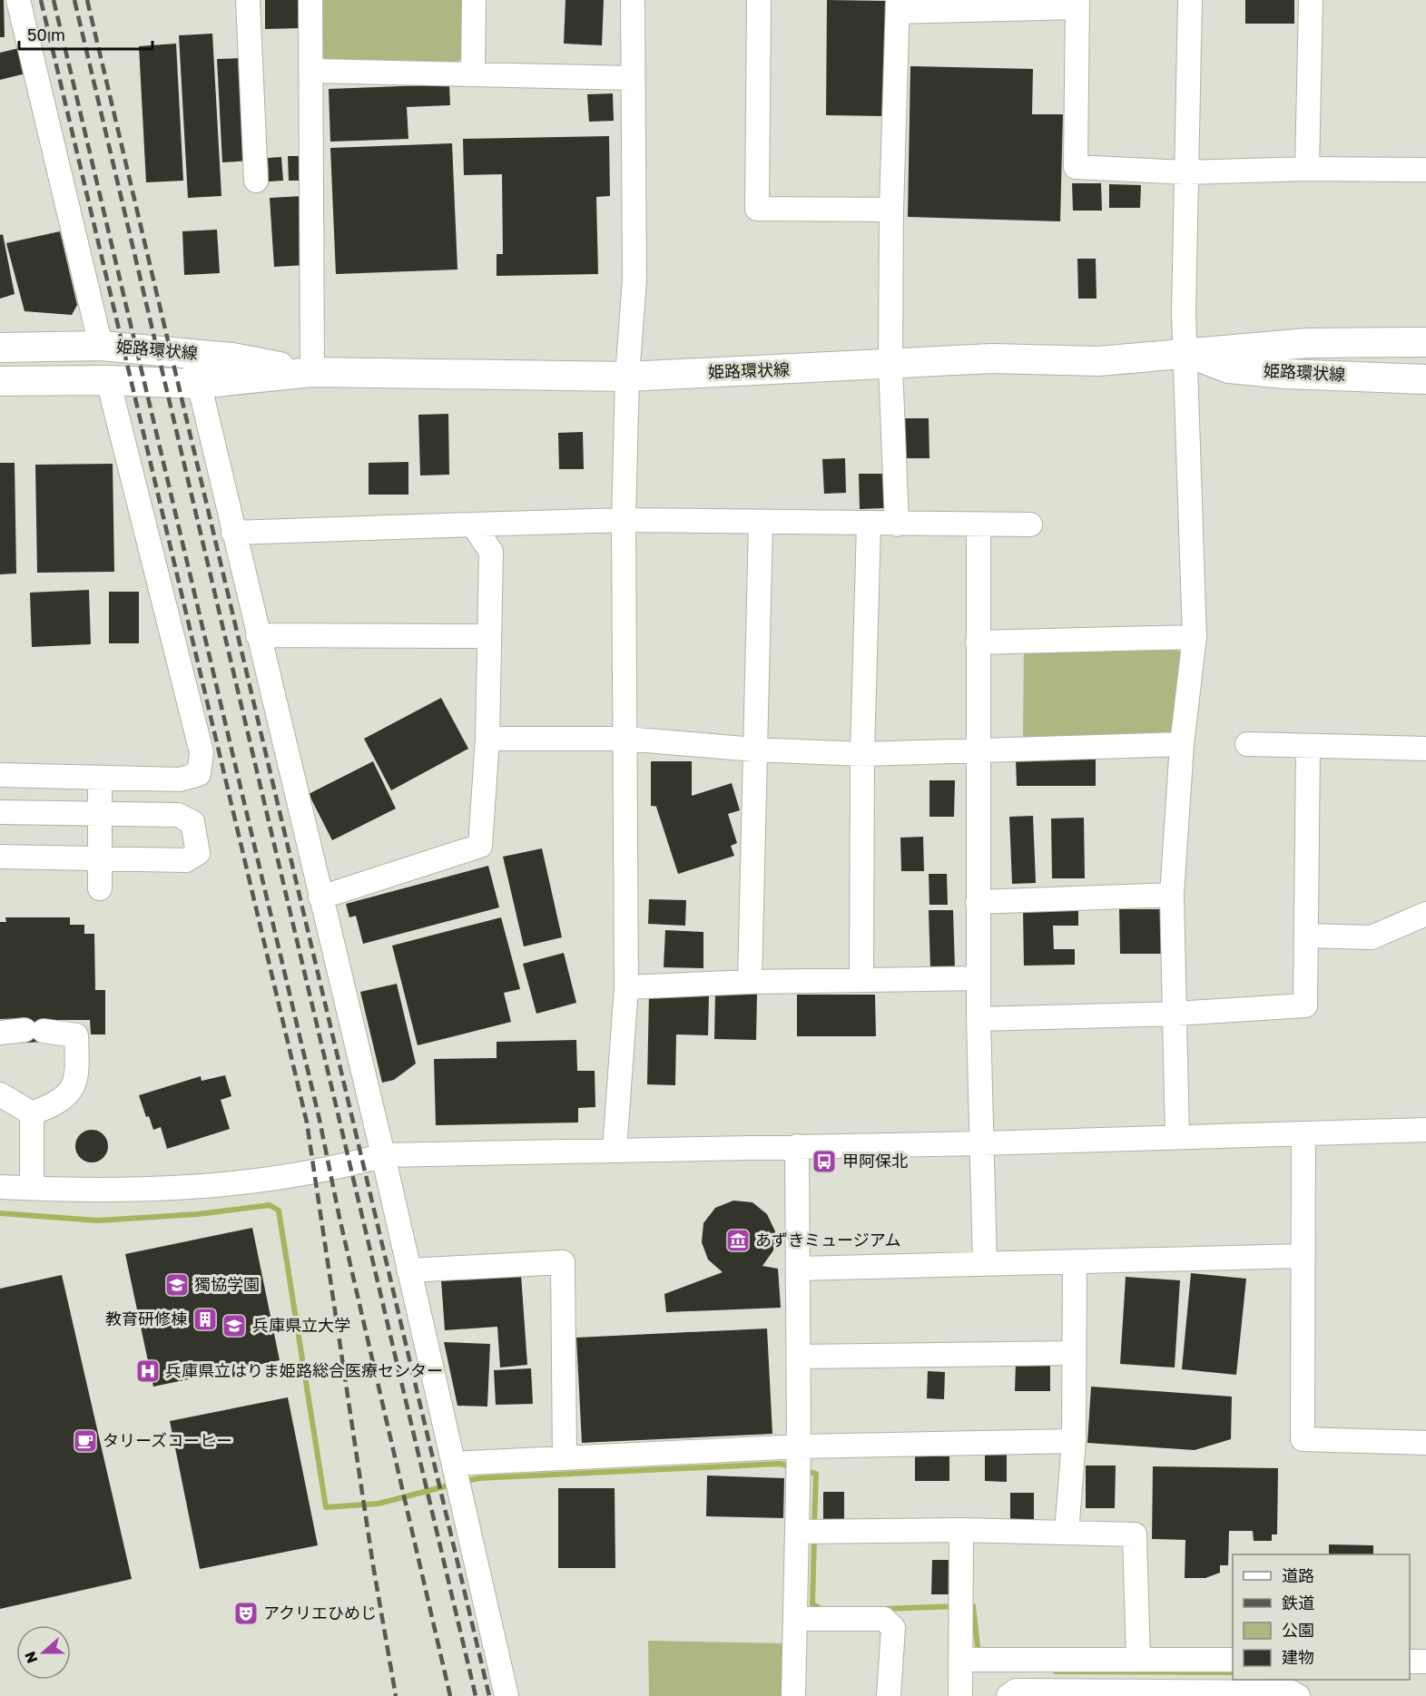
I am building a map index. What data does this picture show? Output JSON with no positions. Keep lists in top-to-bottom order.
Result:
{
  "streets": {
    "main road": ["姫路環状線"]
  },
  "places": {
    "bus stop": ["甲阿保北"],
    "museum": ["あずきミュージアム"],
    "school or university": ["獨協学園", "兵庫県立大学"],
    "building": ["教育研修棟"],
    "hospital": ["兵庫県立はりま姫路総合医療センター"],
    "cafe": ["タリーズコーヒー"],
    "theatre": ["アクリエひめじ"]
  },
  "legend": [
    "道路",
    "鉄道",
    "公園",
    "建物"
  ],
  "scale_bar": "50 m",
  "north": "left"
}
